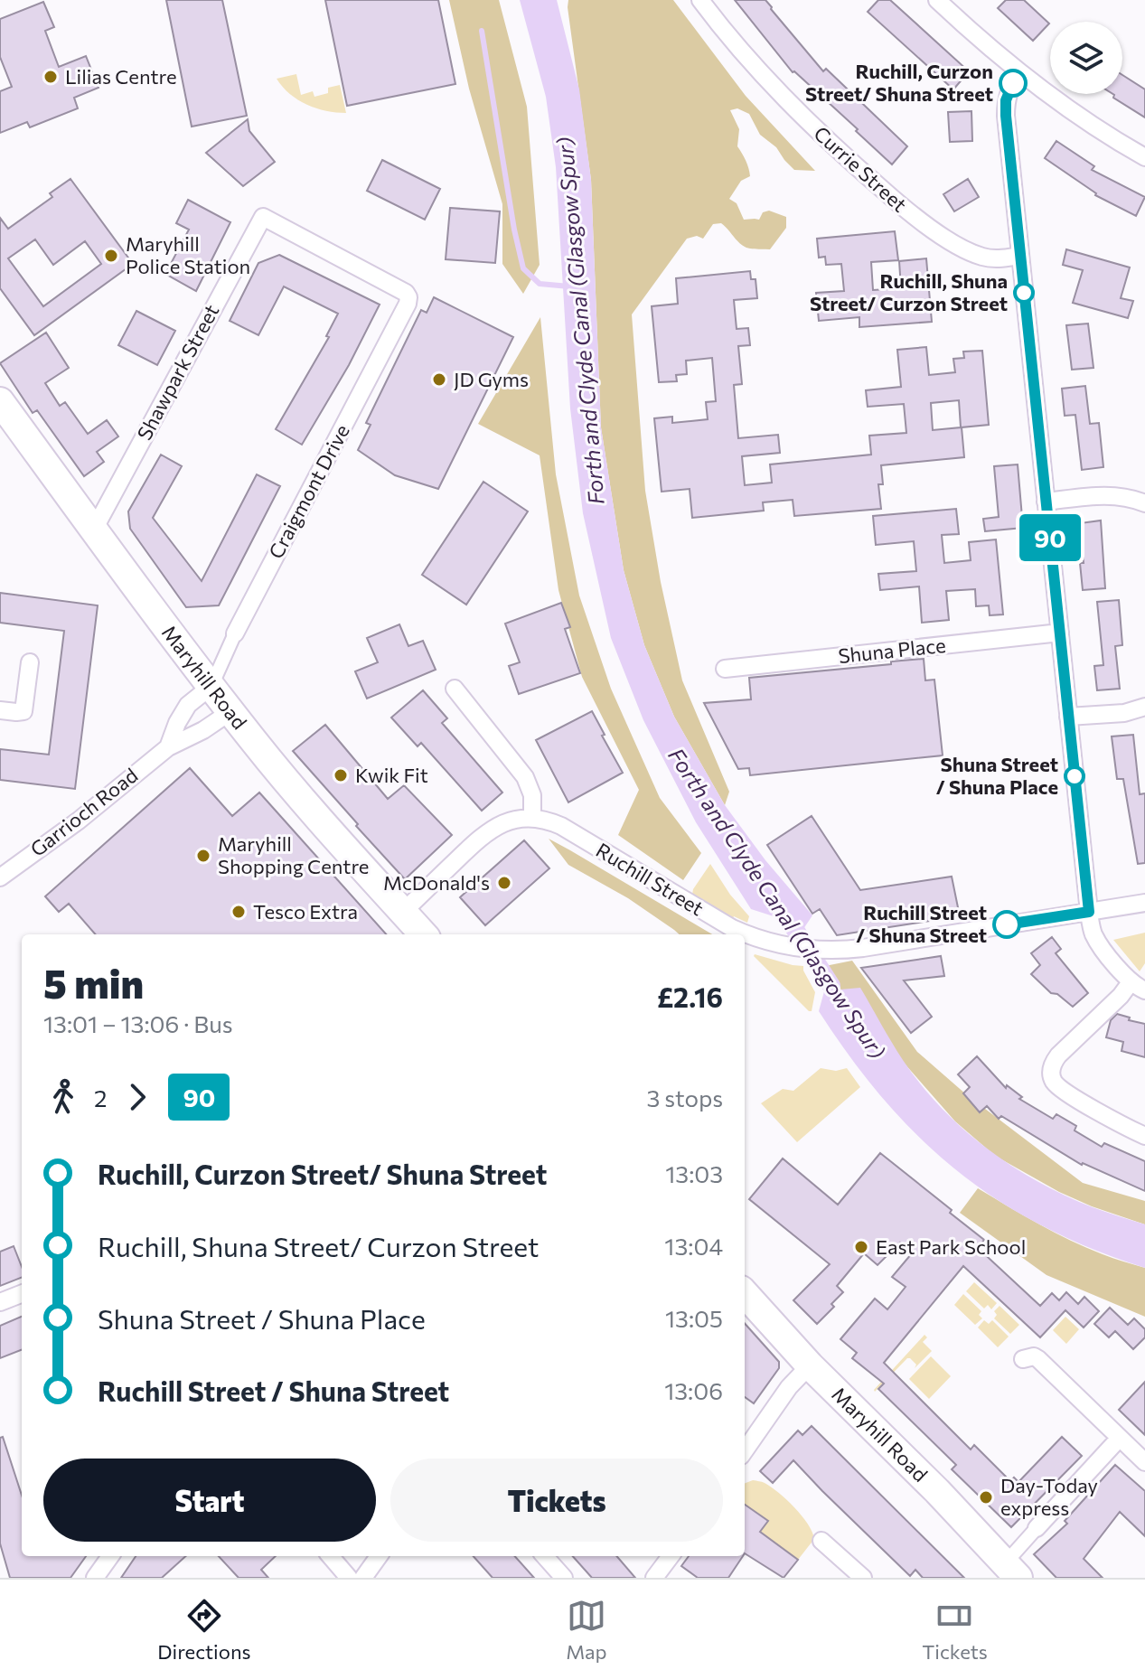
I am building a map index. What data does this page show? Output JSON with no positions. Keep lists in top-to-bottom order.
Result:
{
  "streets": {
    "main road": ["Maryhill Road"],
    "street": [
      "Currie Street",
      "Shawpark Street",
      "Craigmont Drive",
      "Shuna Place",
      "Garrioch Road",
      "Ruchill Street"
    ]
  },
  "crossings": [
    ["Shawpark Street", "Craigmont Drive"],
    ["Shawpark Street", "Maryhill Road"],
    ["Craigmont Drive", "Maryhill Road"],
    ["Craigmont Drive", "Garrioch Road"],
    ["Maryhill Road", "Garrioch Road"],
    ["Maryhill Road", "Ruchill Street"]
  ],
  "water": ["Forth and Clyde Canal (Glasgow Spur)"],
  "places": [
    "Lilias Centre",
    "Ruchill, Curzon Street/ Shuna Street",
    "Maryhill Police Station",
    "Ruchill, Shuna Street/ Curzon Street",
    "JD Gyms",
    "Kwik Fit",
    "Shuna Street / Shuna Place",
    "Maryhill Shopping Centre",
    "McDonald's",
    "Tesco Extra",
    "Ruchill Street / Shuna Street",
    "East Park School",
    "Day-Today express"
  ],
  "lines": ["bus line 90"],
  "page": {
    "on_map": "90",
    "heading": ["5 min", "13:01 – 13:06 · Bus", "£2.16"],
    "legs": ["2", "90", "3 stops"],
    "list": [
      {
        "name": "Ruchill, Curzon Street/ Shuna Street",
        "value": "13:03"
      },
      {
        "name": "Ruchill, Shuna Street/ Curzon Street",
        "value": "13:04"
      },
      {
        "name": "Shuna Street / Shuna Place",
        "value": "13:05"
      },
      {
        "name": "Ruchill Street / Shuna Street",
        "value": "13:06"
      }
    ],
    "buttons": ["Start", "Tickets"],
    "tabs": ["Directions", "Map", "Tickets"]
  }
}
